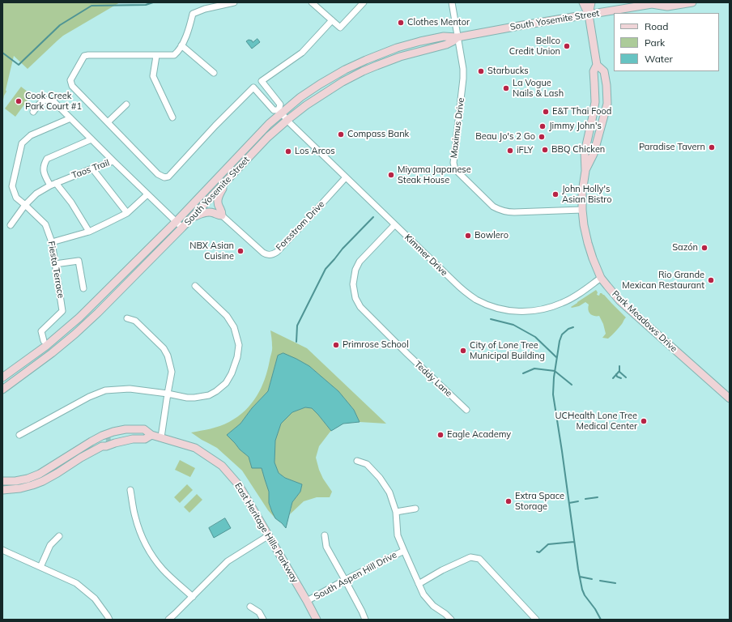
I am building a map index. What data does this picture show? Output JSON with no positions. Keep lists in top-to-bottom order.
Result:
{
  "streets": {
    "main road": ["South Yosemite Street", "Park Meadows Drive", "East Heritage Hills Parkway"],
    "street": [
      "Maximus Drive",
      "Taos Trail",
      "Forsstrom Drive",
      "Kimmer Drive",
      "Fiesta Terrace",
      "Teddy Lane",
      "South Aspen Hill Drive"
    ]
  },
  "crossings": [
    ["South Yosemite Street", "Maximus Drive"],
    ["South Yosemite Street", "Taos Trail"],
    ["South Yosemite Street", "Kimmer Drive"],
    ["South Yosemite Street", "Park Meadows Drive"],
    ["Maximus Drive", "Park Meadows Drive"],
    ["Taos Trail", "Fiesta Terrace"],
    ["Forsstrom Drive", "Kimmer Drive"],
    ["Kimmer Drive", "Park Meadows Drive"],
    ["Kimmer Drive", "Teddy Lane"],
    ["East Heritage Hills Parkway", "South Aspen Hill Drive"]
  ],
  "places": [
    "Clothes Mentor",
    "Bellco Credit Union",
    "Starbucks",
    "La Vogue Nails & Lash",
    "Cook Creek Park Court #1",
    "E&T Thai Food",
    "Jimmy John's",
    "Compass Bank",
    "Beau Jo's 2 Go",
    "Paradise Tavern",
    "BBQ Chicken",
    "iFLY",
    "Los Arcos",
    "Miyama Japanese Steak House",
    "John Holly's Asian Bistro",
    "Bowlero",
    "Sazón",
    "NBX Asian Cuisine",
    "Rio Grande Mexican Restaurant",
    "Primrose School",
    "City of Lone Tree Municipal Building",
    "UCHealth Lone Tree Medical Center",
    "Eagle Academy",
    "Extra Space Storage"
  ],
  "legend": ["Road", "Park", "Water"]
}
